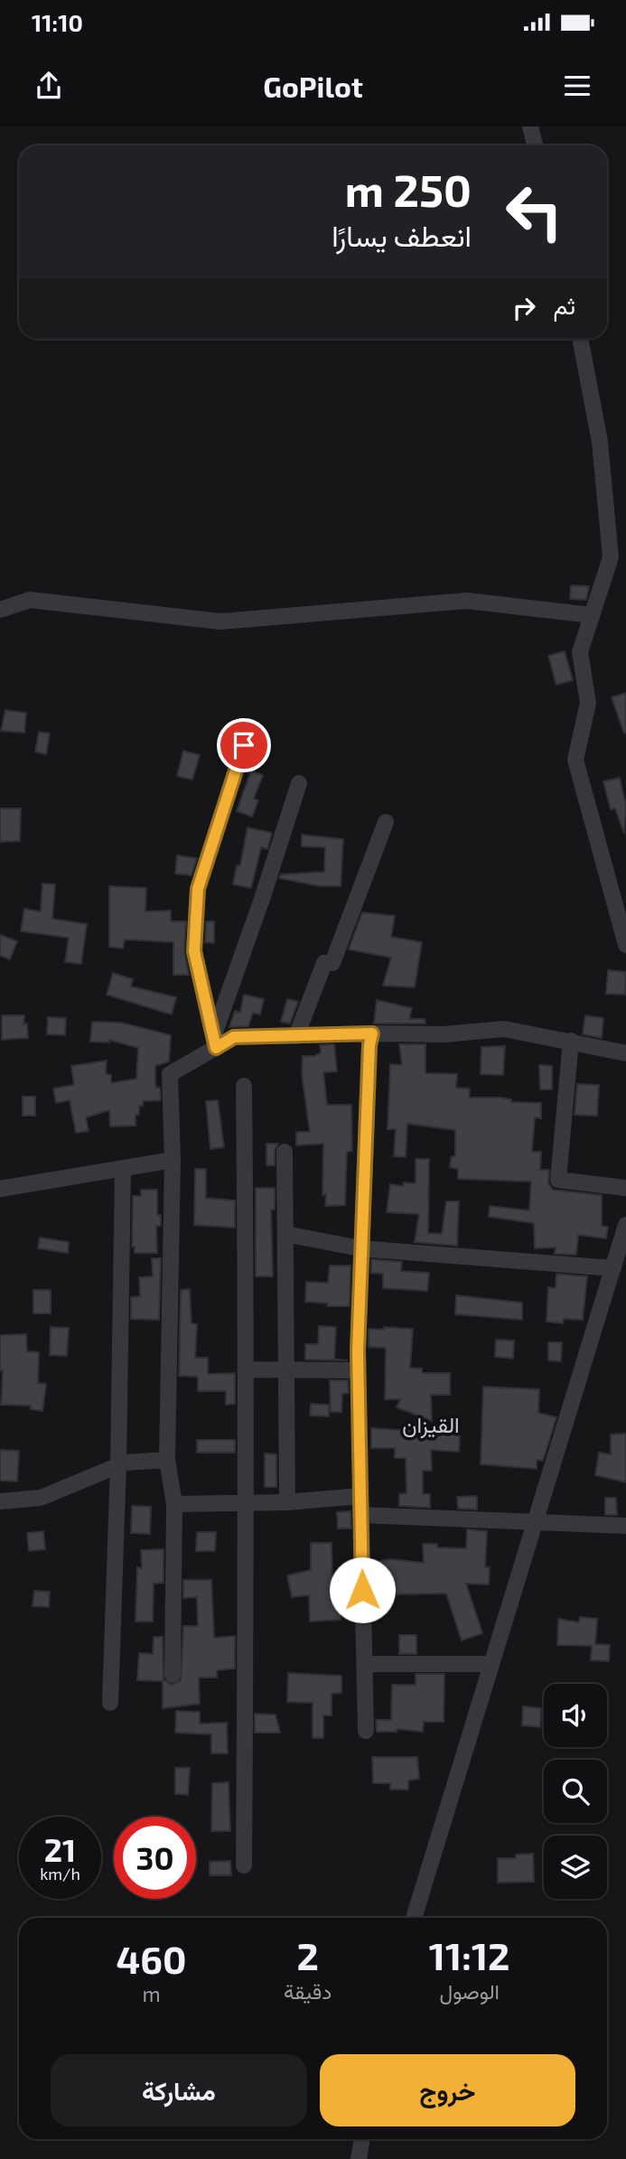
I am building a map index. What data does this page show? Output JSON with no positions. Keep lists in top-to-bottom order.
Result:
{
  "districts": ["القيزان"],
  "page": {
    "status": "11:10",
    "header": "GoPilot",
    "turn": ["250 m", "انعطف يسارًا"],
    "then": "ثم",
    "speed": "21 km/h",
    "limit": "30",
    "eta": [
      "11:12",
      "الوصول",
      "2",
      "دقيقة",
      "460",
      "m"
    ],
    "buttons": ["خروج", "مشاركة"]
  }
}
